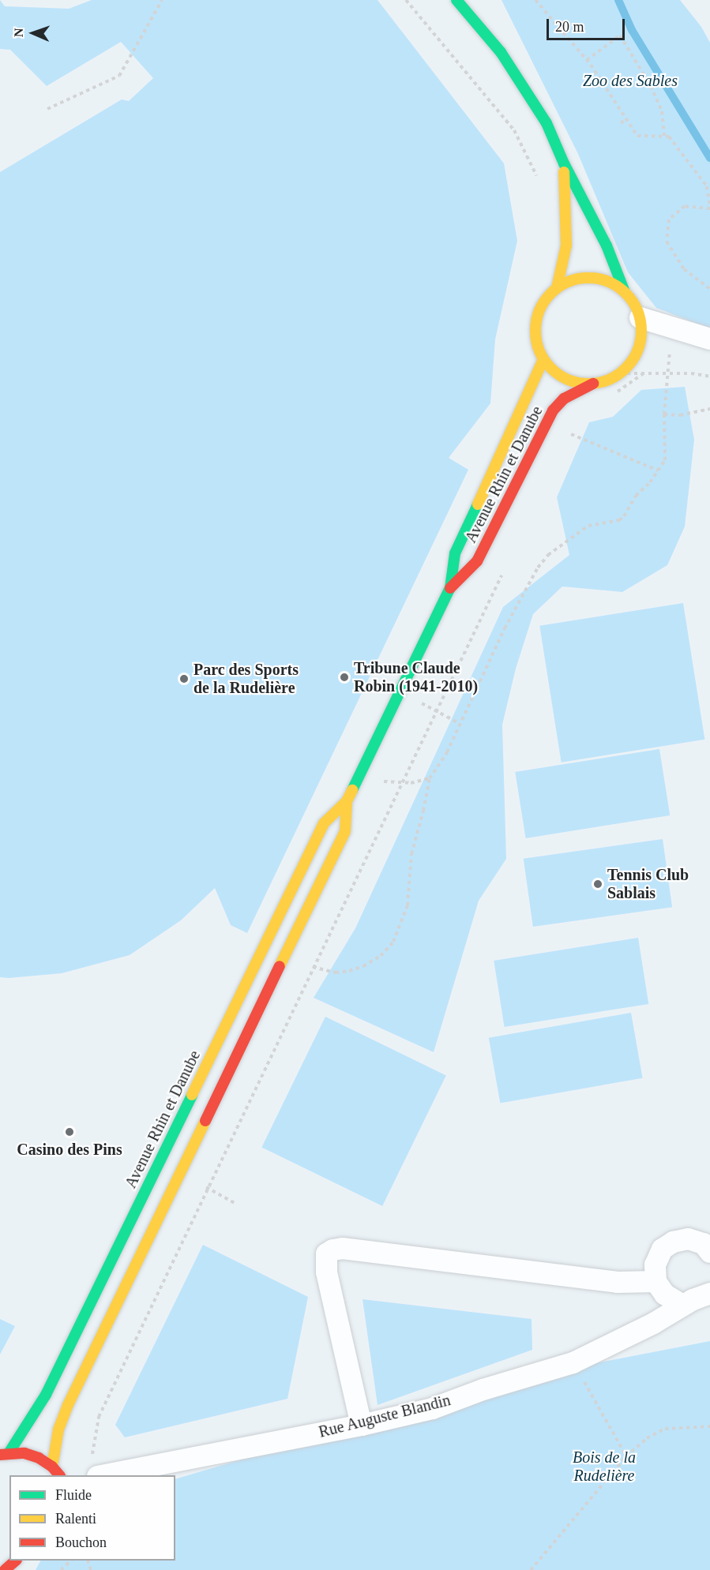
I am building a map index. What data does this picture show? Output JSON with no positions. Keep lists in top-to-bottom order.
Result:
{
  "streets": {
    "street": ["Avenue Rhin et Danube", "Rue Auguste Blandin"]
  },
  "parks": ["Zoo des Sables", "Bois de la Rudelière"],
  "places": [
    "Tribune Claude Robin (1941-2010)",
    "Parc des Sports de la Rudelière",
    "Tennis Club Sablais",
    "Casino des Pins"
  ],
  "legend": ["Fluide", "Ralenti", "Bouchon"],
  "scale_bar": "20 m",
  "north": "left"
}
